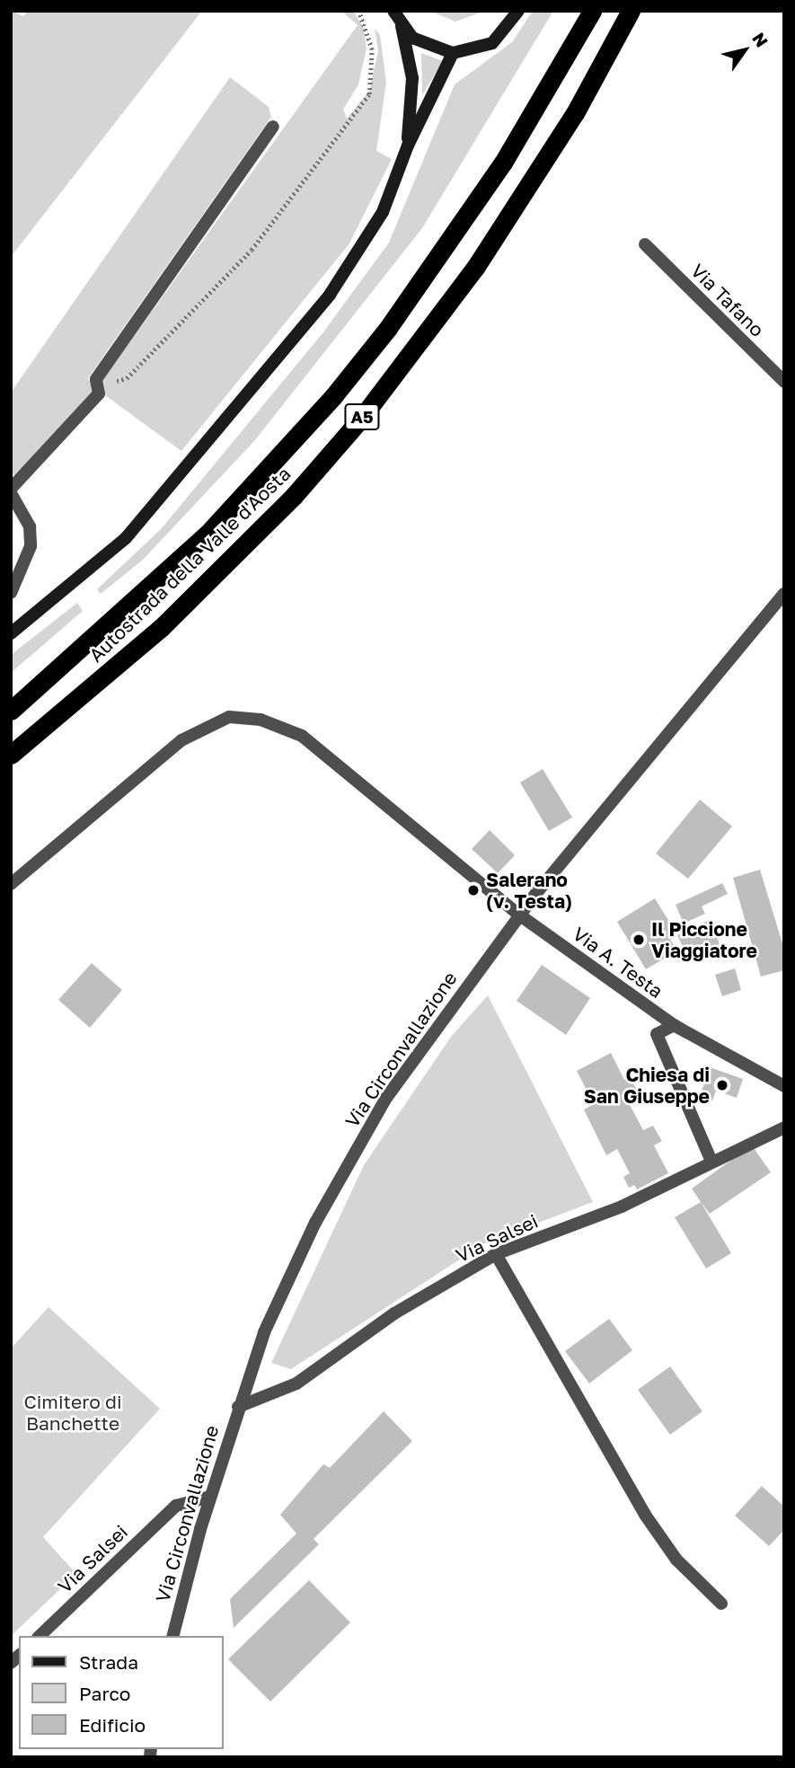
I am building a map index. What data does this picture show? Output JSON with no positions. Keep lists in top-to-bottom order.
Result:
{
  "streets": {
    "highway": ["A5", "Autostrada della Valle d'Aosta"],
    "street": [
      "Via Tafano",
      "Via A. Testa",
      "Via Circonvallazione",
      "Via Salsei"
    ]
  },
  "crossings": [
    ["Via A. Testa", "Via Circonvallazione"],
    ["Via Circonvallazione", "Via Salsei"]
  ],
  "parks": ["Cimitero di Banchette"],
  "places": ["Salerano (v. Testa)", "Il Piccione Viaggiatore", "Chiesa di San Giuseppe"],
  "legend": ["Strada", "Parco", "Edificio"],
  "north": "top right"
}
